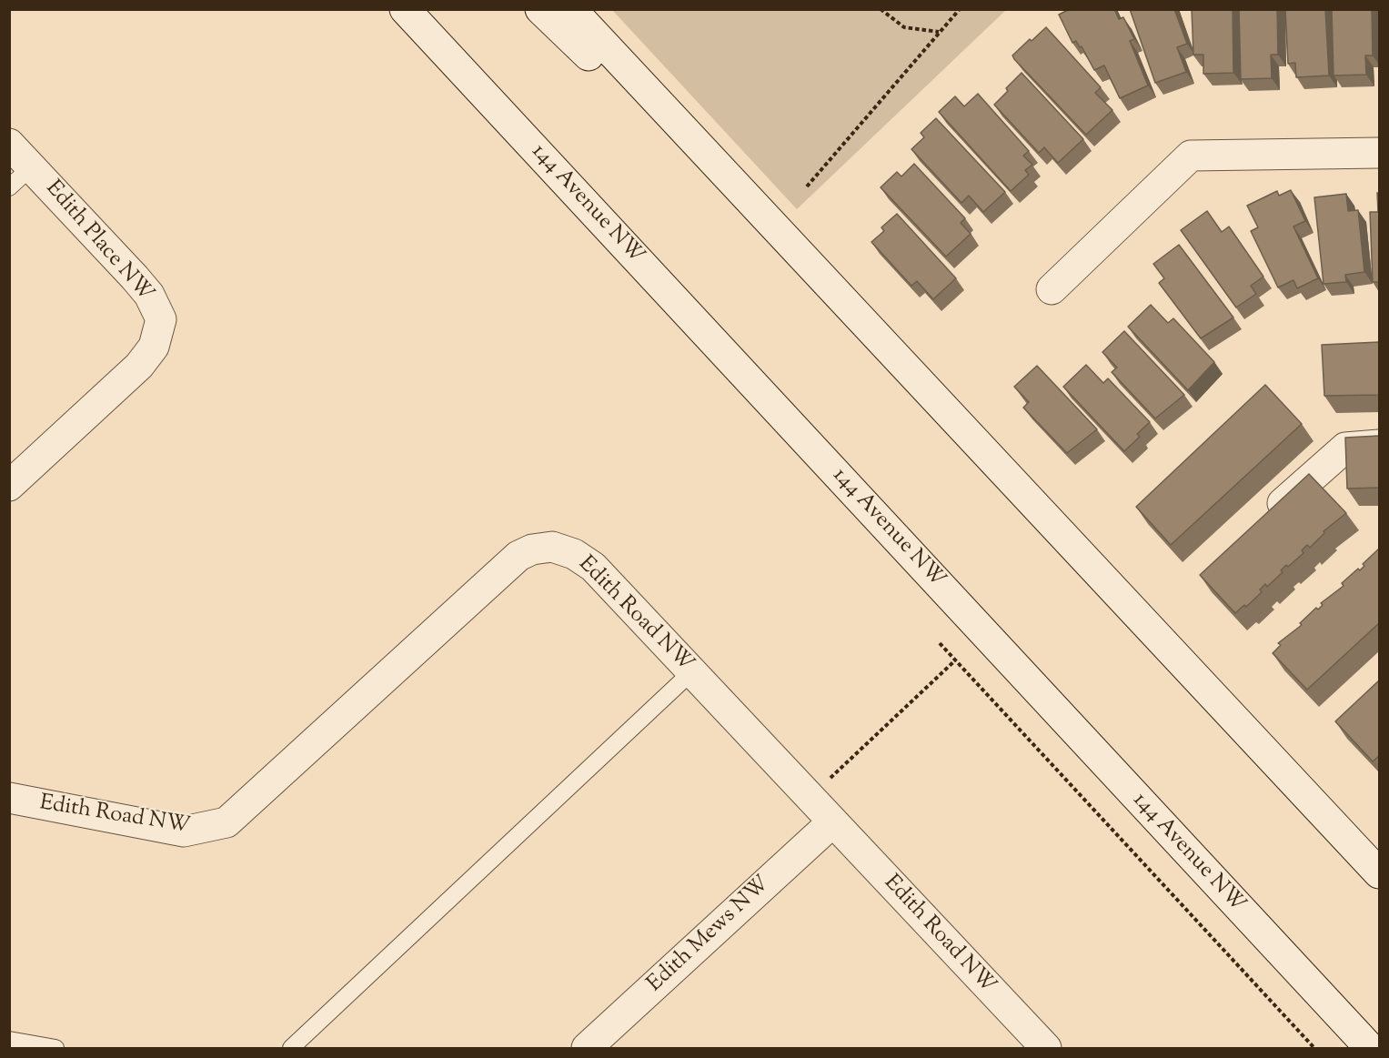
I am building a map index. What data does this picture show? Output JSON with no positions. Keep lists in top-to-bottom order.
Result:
{
  "streets": {
    "main road": [
      "144 Avenue NW",
      "Edith Place NW",
      "Edith Road NW",
      "Edith Mews NW"
    ]
  },
  "crossings": [
    ["Edith Road NW", "Edith Mews NW"]
  ]
}
